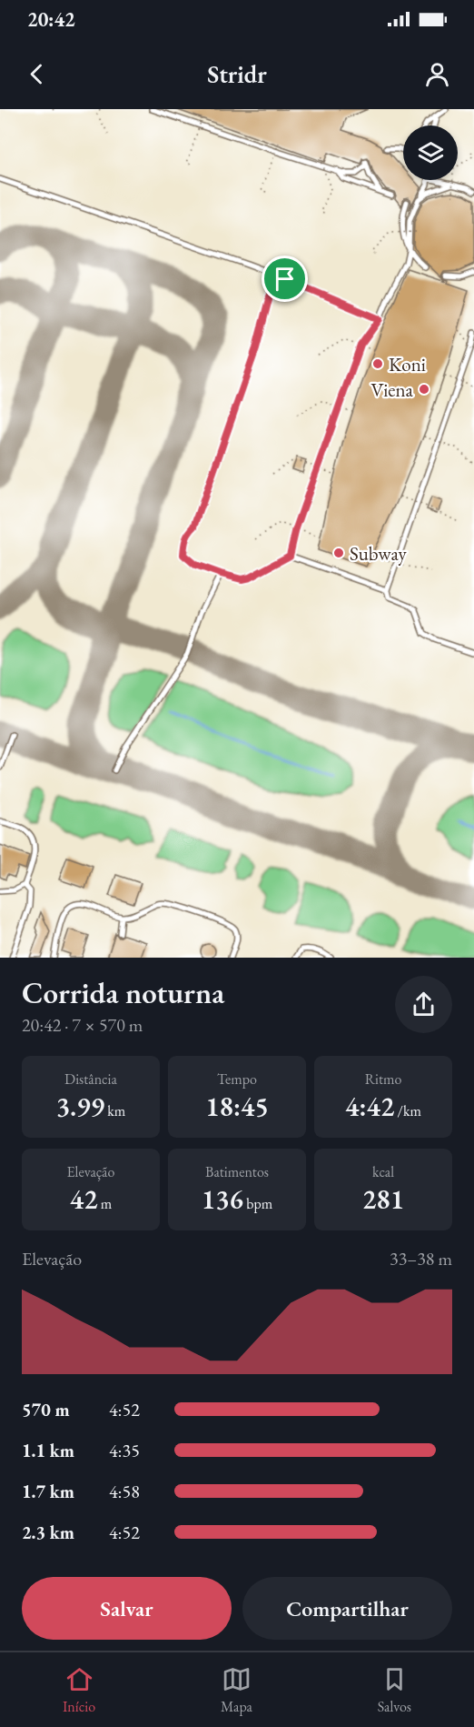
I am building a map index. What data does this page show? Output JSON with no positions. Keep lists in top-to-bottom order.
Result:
{
  "places": ["Koni", "Viena", "Subway"],
  "page": {
    "status": "20:42",
    "header": "Stridr",
    "heading": ["Corrida noturna", "20:42 · 7 × 570 m"],
    "stats": [
      ["Distância", "3.99 km"],
      ["Tempo", "18:45"],
      ["Ritmo", "4:42 /km"],
      ["Elevação", "42 m"],
      ["Batimentos", "136 bpm"],
      ["kcal", "281"]
    ],
    "chart": ["Elevação", "33–38 m"],
    "list": [
      {
        "name": "570 m",
        "note": "4:52"
      },
      {
        "name": "1.1 km",
        "note": "4:35"
      },
      {
        "name": "1.7 km",
        "note": "4:58"
      },
      {
        "name": "2.3 km",
        "note": "4:52"
      }
    ],
    "buttons": ["Salvar", "Compartilhar"],
    "tabs": ["Início", "Mapa", "Salvos"]
  }
}
